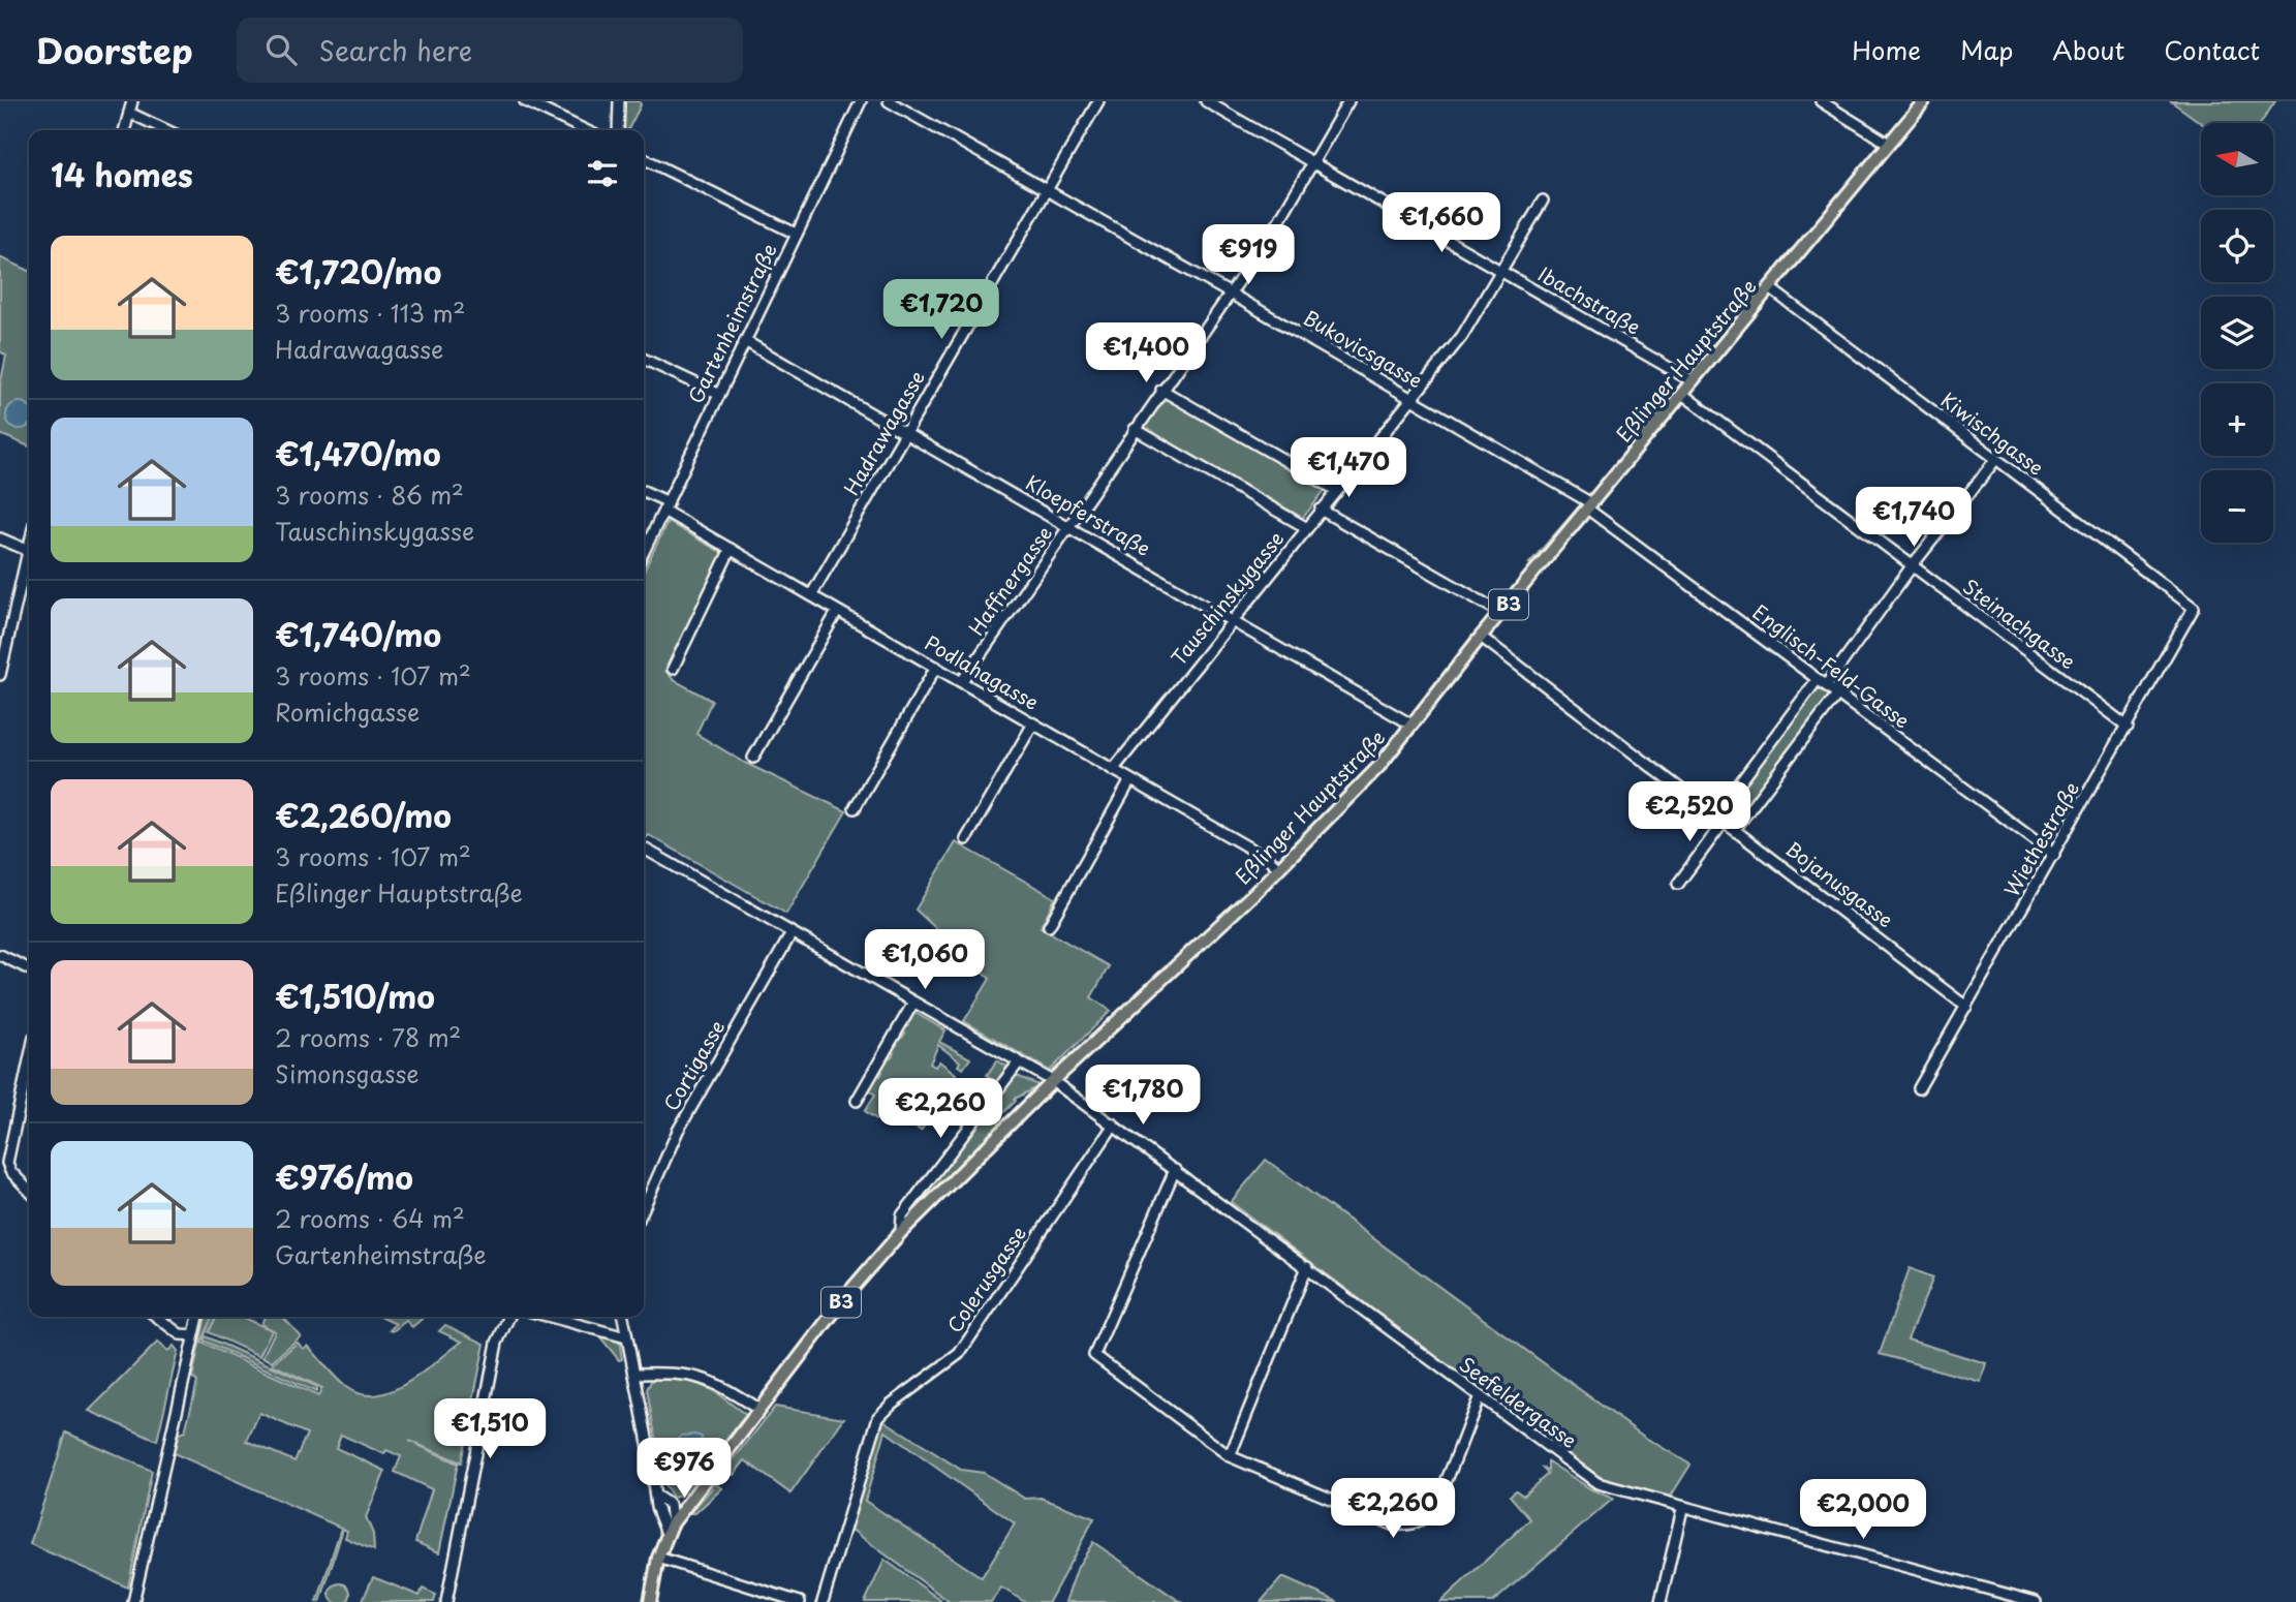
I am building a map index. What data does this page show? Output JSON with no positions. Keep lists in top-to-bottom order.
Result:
{
  "streets": {
    "main road": ["Eßlinger Hauptstraße", "B3"],
    "street": [
      "Ibachstraße",
      "Gartenheimstraße",
      "Bukovicsgasse",
      "Hadrawagasse",
      "Kiwischgasse",
      "Kloepferstraße",
      "Haffnergasse",
      "Tauschinskygasse",
      "Steinachgasse",
      "Englisch-Feld-Gasse",
      "Podlahagasse",
      "Wiethestraße",
      "Bojanusgasse",
      "Cortigasse",
      "Colerusgasse",
      "Seefeldergasse"
    ]
  },
  "crossings": [
    ["Ibachstraße", "Eßlinger Hauptstraße"],
    ["Ibachstraße", "Haffnergasse"],
    ["Ibachstraße", "Tauschinskygasse"],
    ["Gartenheimstraße", "Kloepferstraße"],
    ["Gartenheimstraße", "Podlahagasse"],
    ["Bukovicsgasse", "Eßlinger Hauptstraße"],
    ["Bukovicsgasse", "Hadrawagasse"],
    ["Bukovicsgasse", "Haffnergasse"],
    ["Bukovicsgasse", "Tauschinskygasse"],
    ["Bukovicsgasse", "Englisch-Feld-Gasse"],
    ["Eßlinger Hauptstraße", "Kiwischgasse"],
    ["Eßlinger Hauptstraße", "Kloepferstraße"],
    ["Eßlinger Hauptstraße", "Steinachgasse"],
    ["Eßlinger Hauptstraße", "Englisch-Feld-Gasse"],
    ["Eßlinger Hauptstraße", "Podlahagasse"],
    ["Eßlinger Hauptstraße", "Bojanusgasse"],
    ["Eßlinger Hauptstraße", "Seefeldergasse"],
    ["Hadrawagasse", "Kloepferstraße"],
    ["Hadrawagasse", "Podlahagasse"],
    ["Kiwischgasse", "Wiethestraße"],
    ["Kloepferstraße", "Haffnergasse"],
    ["Kloepferstraße", "Tauschinskygasse"],
    ["Haffnergasse", "Podlahagasse"],
    ["Tauschinskygasse", "Podlahagasse"],
    ["Steinachgasse", "Wiethestraße"],
    ["Englisch-Feld-Gasse", "Wiethestraße"],
    ["Wiethestraße", "Bojanusgasse"],
    ["Cortigasse", "Seefeldergasse"],
    ["Colerusgasse", "Seefeldergasse"]
  ],
  "north": "left",
  "page": {
    "header": "Doorstep",
    "search": "Search here",
    "nav": [
      "Home",
      "Map",
      "About",
      "Contact"
    ],
    "map_buttons": ["+", "−"],
    "heading": "14 homes",
    "price": [
      "€1,660",
      "€919",
      "€1,720",
      "€1,400",
      "€1,470",
      "€1,740",
      "€2,520",
      "€1,060",
      "€1,780",
      "€2,260",
      "€1,510",
      "€976",
      "€2,260",
      "€2,000"
    ],
    "list": [
      {
        "name": "€1,720/mo",
        "note": "3 rooms · 113 m² · Hadrawagasse"
      },
      {
        "name": "€1,470/mo",
        "note": "3 rooms · 86 m² · Tauschinskygasse"
      },
      {
        "name": "€1,740/mo",
        "note": "3 rooms · 107 m² · Romichgasse"
      },
      {
        "name": "€2,260/mo",
        "note": "3 rooms · 107 m² · Eßlinger Hauptstraße"
      },
      {
        "name": "€1,510/mo",
        "note": "2 rooms · 78 m² · Simonsgasse"
      },
      {
        "name": "€976/mo",
        "note": "2 rooms · 64 m² · Gartenheimstraße"
      }
    ]
  }
}
